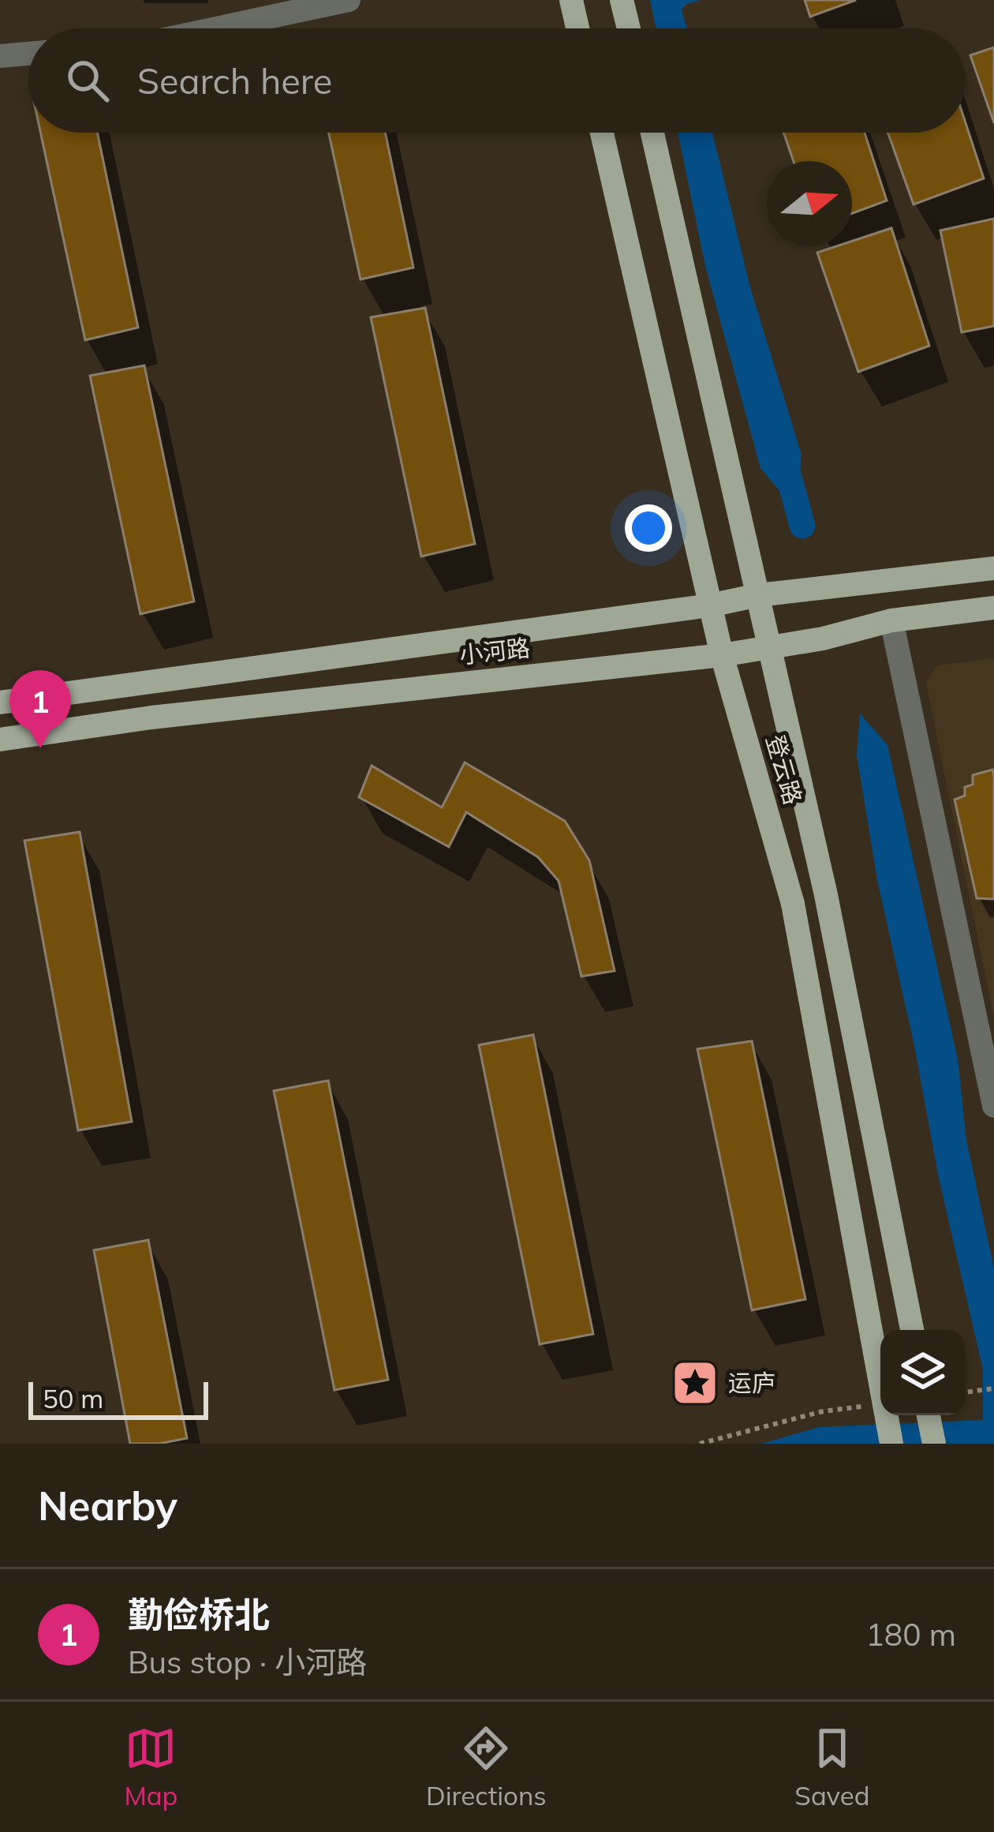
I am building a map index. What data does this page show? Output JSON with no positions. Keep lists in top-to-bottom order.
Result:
{
  "streets": {
    "main road": ["小河路", "登云路"]
  },
  "crossings": [
    ["小河路", "登云路"]
  ],
  "places": {
    "place": ["运庐"]
  },
  "scale_bar": "50 m",
  "north": "right",
  "page": {
    "search": "Search here",
    "pins": "1",
    "scale": "50 m",
    "heading": "Nearby",
    "list": [
      {
        "mark": "1",
        "name": "勤俭桥北",
        "note": "Bus stop · 小河路",
        "value": "180 m"
      }
    ],
    "nav": ["Map", "Directions", "Saved"]
  }
}
